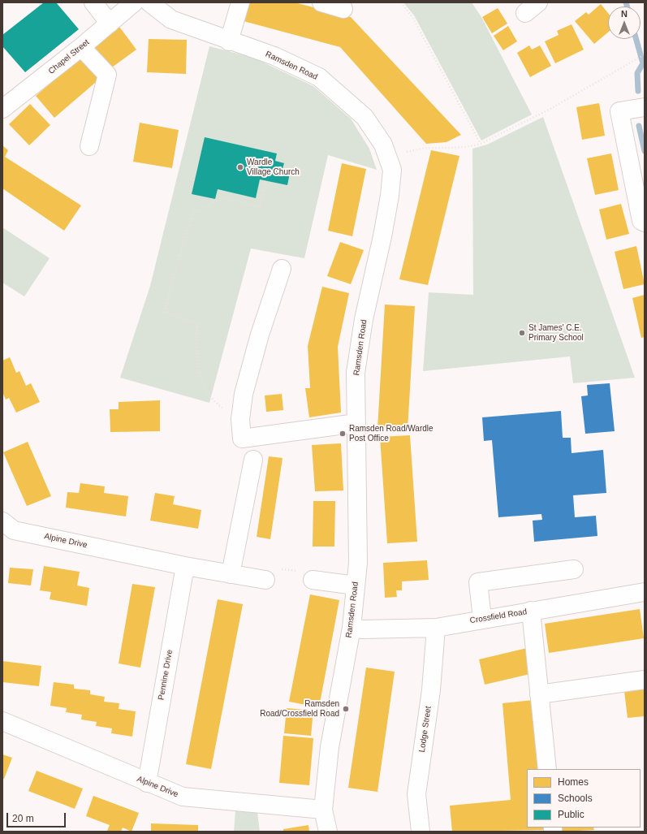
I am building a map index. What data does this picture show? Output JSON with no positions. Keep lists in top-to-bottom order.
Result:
{
  "streets": {
    "street": [
      "Chapel Street",
      "Ramsden Road",
      "Alpine Drive",
      "Crossfield Road",
      "Pennine Drive",
      "Lodge Street"
    ]
  },
  "crossings": [
    ["Ramsden Road", "Alpine Drive"],
    ["Ramsden Road", "Crossfield Road"],
    ["Alpine Drive", "Pennine Drive"],
    ["Crossfield Road", "Lodge Street"]
  ],
  "places": [
    "Wardle Village Church",
    "St James' C.E. Primary School",
    "Ramsden Road/Wardle Post Office",
    "Ramsden Road/Crossfield Road"
  ],
  "legend": ["Homes", "Schools", "Public"],
  "scale_bar": "20 m",
  "north": "top"
}
